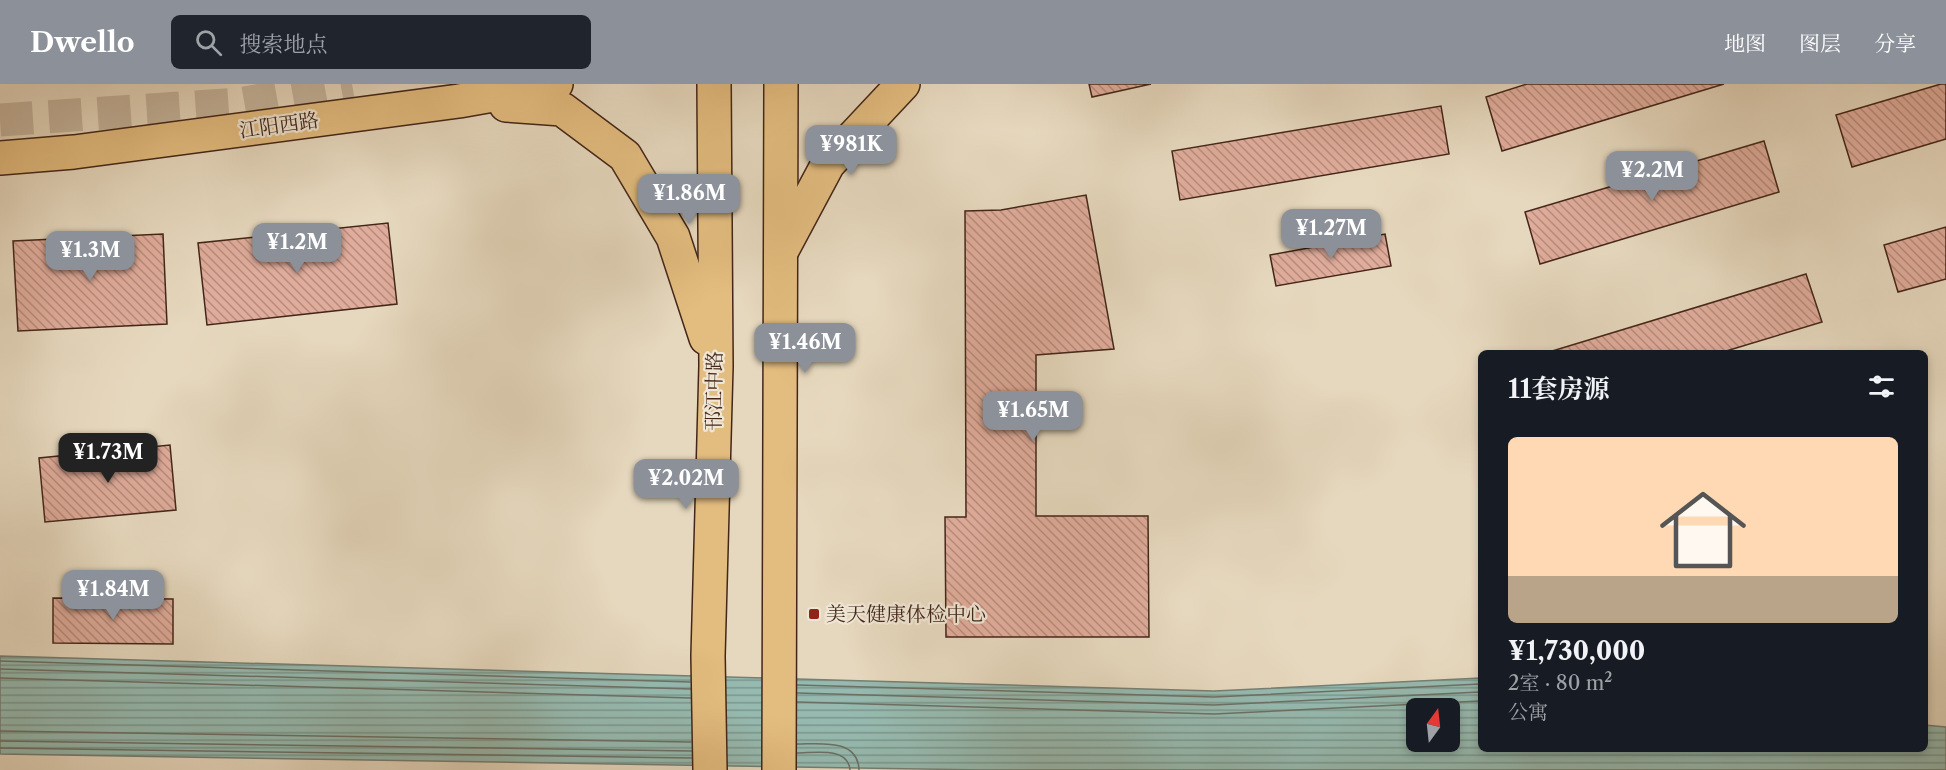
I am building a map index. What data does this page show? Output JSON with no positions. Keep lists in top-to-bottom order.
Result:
{
  "streets": {
    "main road": ["江阳西路", "邗江中路"]
  },
  "places": {
    "transit": ["美天健康体检中心"]
  },
  "north": "top",
  "page": {
    "header": "Dwello",
    "search": "搜索地点",
    "nav": ["地图", "图层", "分享"],
    "price": [
      "¥981K",
      "¥2.2M",
      "¥1.86M",
      "¥1.27M",
      "¥1.2M",
      "¥1.3M",
      "¥1.46M",
      "¥1.65M",
      "¥1.73M",
      "¥2.02M",
      "¥1.84M"
    ],
    "heading": "11套房源",
    "list": [
      {
        "name": "¥1,730,000",
        "note": "2室 · 80 m² · 公寓"
      }
    ]
  }
}
